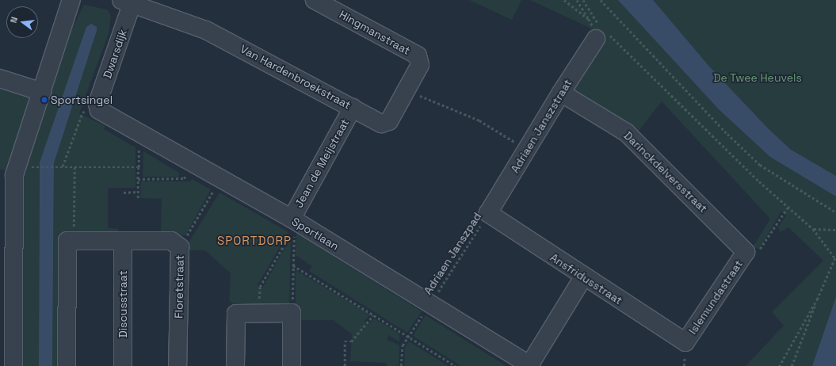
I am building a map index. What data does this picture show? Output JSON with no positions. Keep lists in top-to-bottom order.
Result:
{
  "streets": {
    "street": [
      "Hingmanstraat",
      "Dwarsdijk",
      "Van Hardenbroekstraat",
      "Adriaen Janszstraat",
      "Jean de Meijstraat",
      "Darinckdelversstraat",
      "Sportlaan",
      "Ansfridusstraat",
      "Floretstraat",
      "Islemundastraat",
      "Discusstraat"
    ],
    "path": ["Adriaen Janszpad"]
  },
  "crossings": [
    ["Hingmanstraat", "Van Hardenbroekstraat"],
    ["Dwarsdijk", "Van Hardenbroekstraat"],
    ["Dwarsdijk", "Sportlaan"],
    ["Van Hardenbroekstraat", "Jean de Meijstraat"],
    ["Adriaen Janszstraat", "Darinckdelversstraat"],
    ["Adriaen Janszstraat", "Adriaen Janszpad"],
    ["Adriaen Janszstraat", "Ansfridusstraat"],
    ["Jean de Meijstraat", "Sportlaan"],
    ["Darinckdelversstraat", "Islemundastraat"],
    ["Sportlaan", "Adriaen Janszpad"],
    ["Adriaen Janszpad", "Ansfridusstraat"],
    ["Ansfridusstraat", "Islemundastraat"],
    ["Floretstraat", "Discusstraat"]
  ],
  "districts": ["SPORTDORP"],
  "parks": ["De Twee Heuvels"],
  "places": ["Sportsingel"],
  "north": "left"
}
